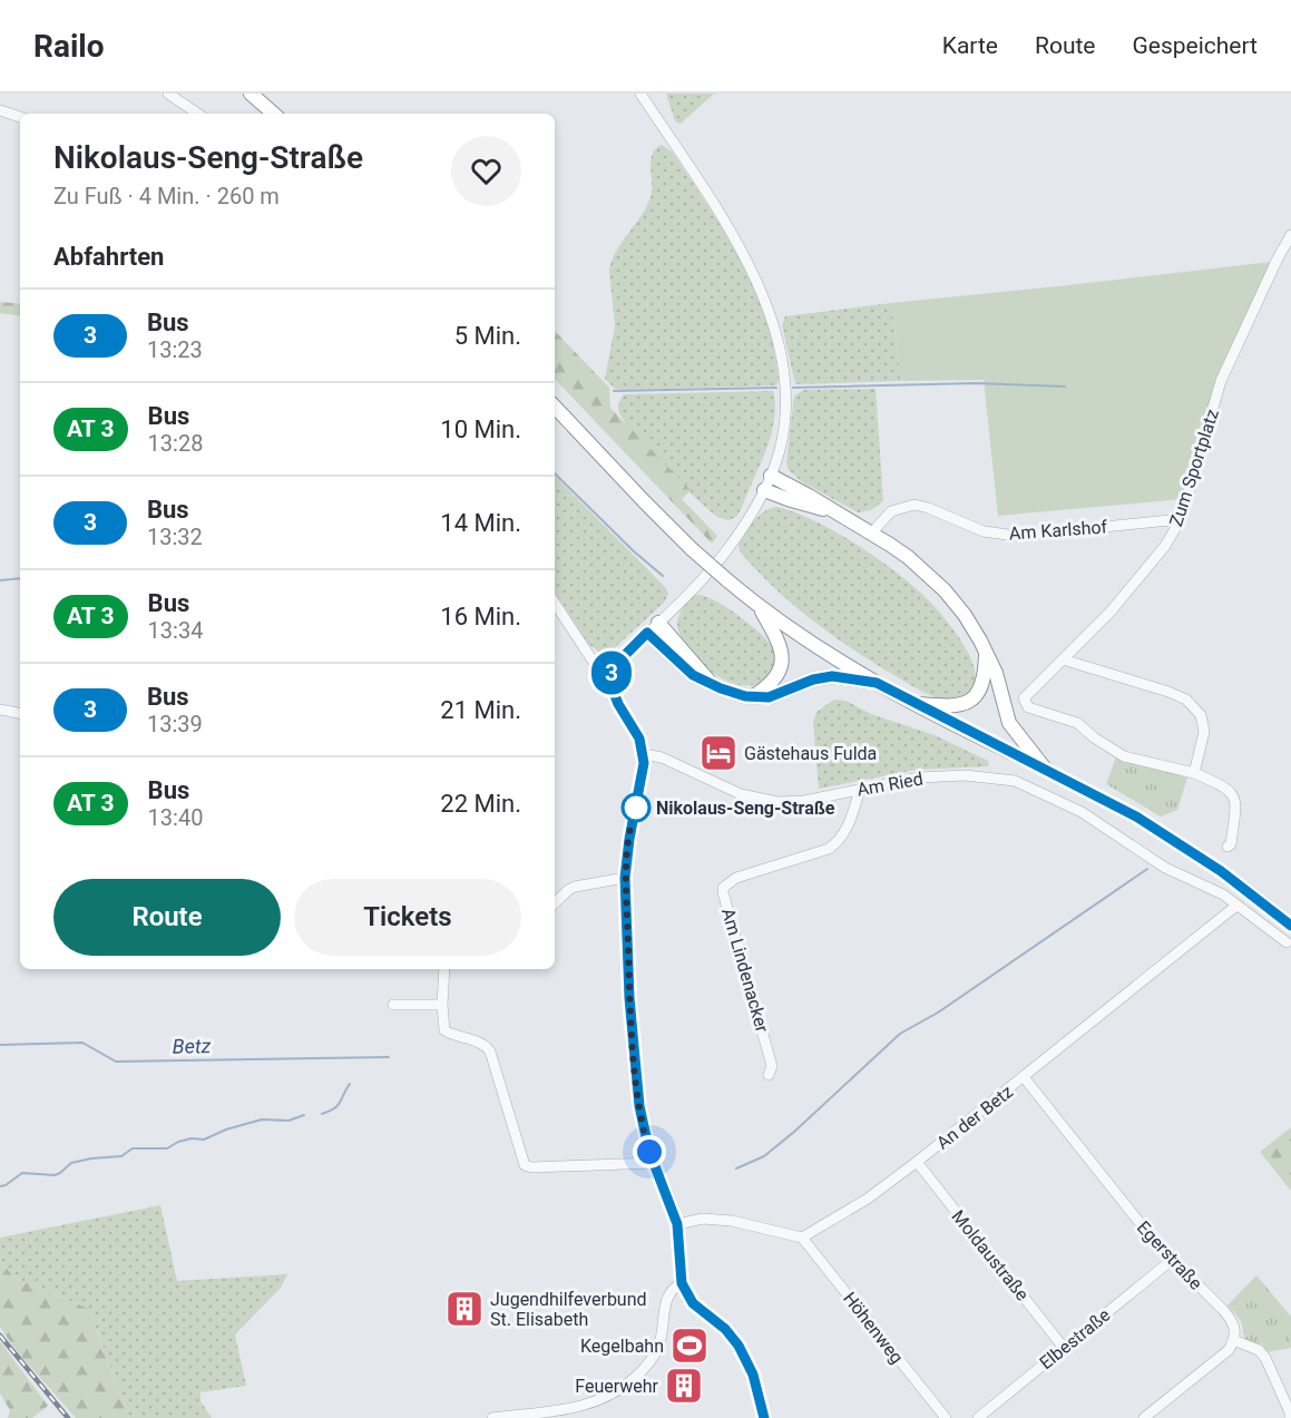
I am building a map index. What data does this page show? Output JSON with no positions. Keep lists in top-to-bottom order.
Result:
{
  "streets": {
    "street": [
      "Zum Sportplatz",
      "Am Karlshof",
      "Am Ried",
      "Am Lindenacker",
      "An der Betz",
      "Moldaustraße",
      "Egerstraße",
      "Höhenweg",
      "Elbestraße"
    ]
  },
  "crossings": [
    ["Zum Sportplatz", "Am Karlshof"],
    ["Am Ried", "Am Lindenacker"],
    ["Am Ried", "An der Betz"],
    ["An der Betz", "Moldaustraße"],
    ["An der Betz", "Egerstraße"],
    ["An der Betz", "Höhenweg"],
    ["Moldaustraße", "Elbestraße"],
    ["Egerstraße", "Elbestraße"]
  ],
  "water": ["Betz"],
  "places": {
    "hotel": ["Gästehaus Fulda"],
    "other": ["Nikolaus-Seng-Straße"],
    "building": ["Jugendhilfeverbund St. Elisabeth", "Feuerwehr"],
    "sports": ["Kegelbahn"]
  },
  "lines": ["bus line 3"],
  "page": {
    "header": "Railo",
    "nav": ["Karte", "Route", "Gespeichert"],
    "on_map": "3",
    "heading": [
      ["Nikolaus-Seng-Straße", "Zu Fuß · 4 Min. · 260 m"],
      "Abfahrten"
    ],
    "list": [
      {
        "mark": "3",
        "name": "Bus",
        "note": "13:23",
        "value": "5 Min."
      },
      {
        "mark": "AT 3",
        "name": "Bus",
        "note": "13:28",
        "value": "10 Min."
      },
      {
        "mark": "3",
        "name": "Bus",
        "note": "13:32",
        "value": "14 Min."
      },
      {
        "mark": "AT 3",
        "name": "Bus",
        "note": "13:34",
        "value": "16 Min."
      },
      {
        "mark": "3",
        "name": "Bus",
        "note": "13:39",
        "value": "21 Min."
      },
      {
        "mark": "AT 3",
        "name": "Bus",
        "note": "13:40",
        "value": "22 Min."
      }
    ],
    "buttons": ["Route", "Tickets"]
  }
}
